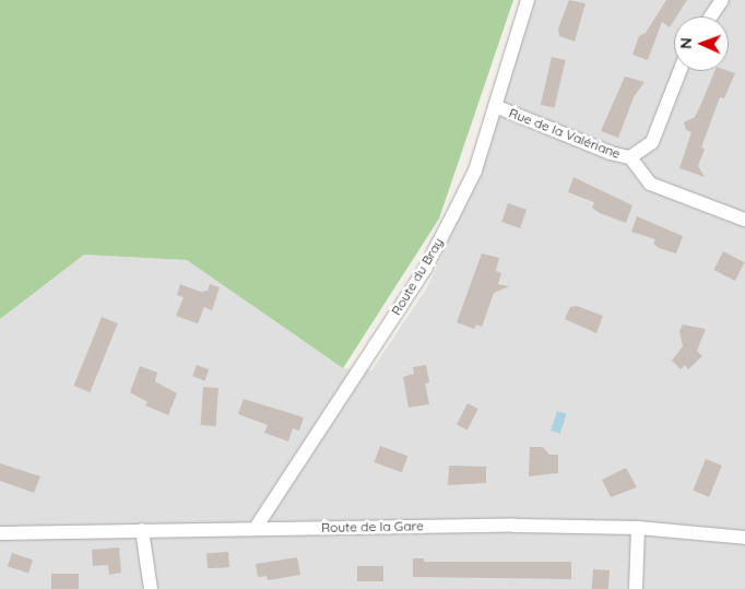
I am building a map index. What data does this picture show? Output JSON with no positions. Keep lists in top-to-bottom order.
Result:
{
  "streets": {
    "street": ["Rue de la Valériane", "Route du Bray", "Route de la Gare"]
  },
  "crossings": [
    ["Rue de la Valériane", "Route du Bray"],
    ["Route du Bray", "Route de la Gare"]
  ],
  "north": "left"
}
